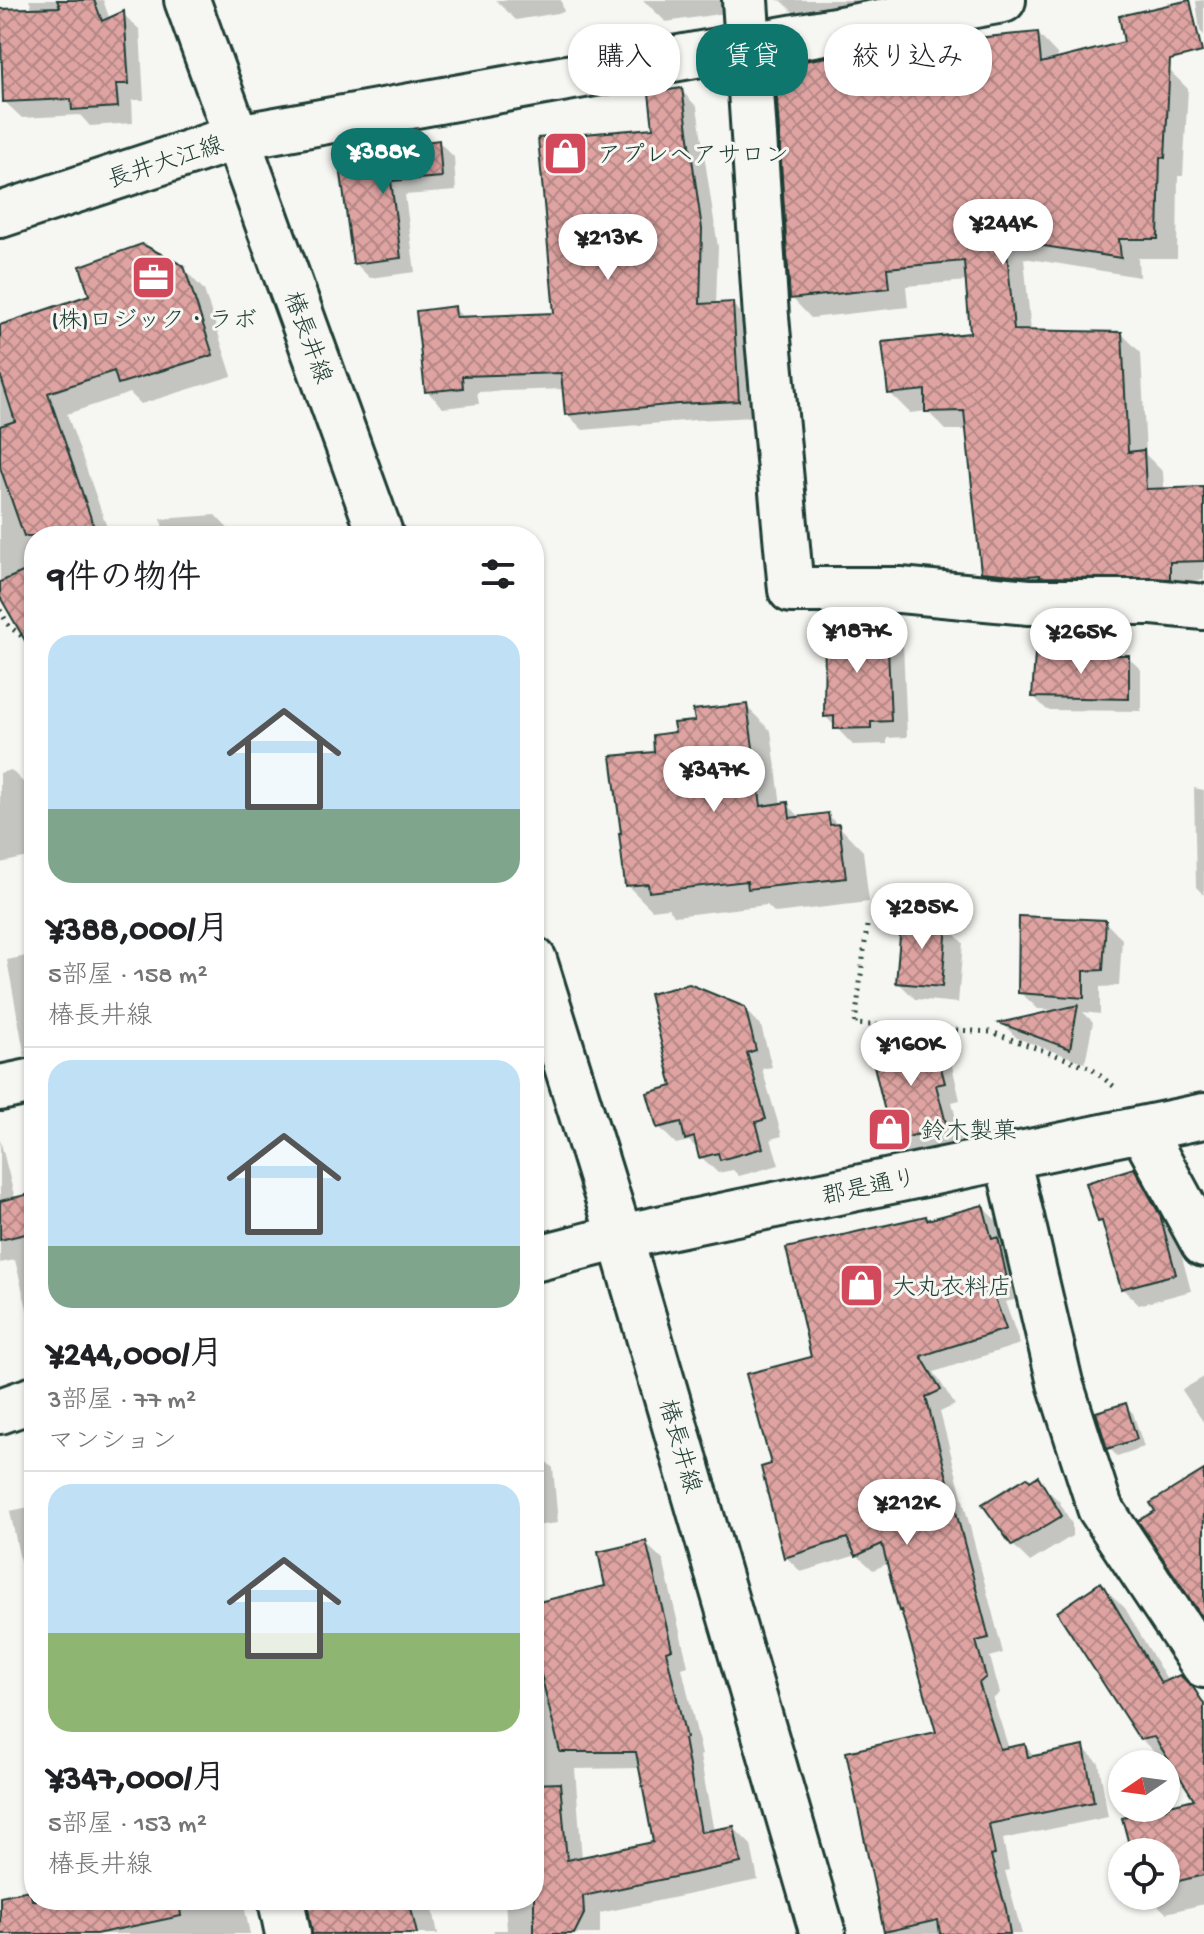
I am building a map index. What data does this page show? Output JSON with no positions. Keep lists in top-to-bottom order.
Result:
{
  "streets": {
    "main road": ["長井大江線", "椿長井線", "郡是通り"]
  },
  "crossings": [
    ["長井大江線", "椿長井線"],
    ["椿長井線", "郡是通り"]
  ],
  "places": {
    "shop": ["アプレヘアサロン", "鈴木製菓", "大丸衣料店"],
    "office": ["(株)ロジック・ラボ"]
  },
  "north": "left",
  "page": {
    "chip": ["購入", "賃貸", "絞り込み"],
    "price": [
      "¥388K",
      "¥244K",
      "¥213K",
      "¥187K",
      "¥265K",
      "¥347K",
      "¥285K",
      "¥160K",
      "¥212K"
    ],
    "heading": "9件の物件",
    "list": [
      {
        "name": "¥388,000/月",
        "note": "5部屋 · 158 m² · 椿長井線"
      },
      {
        "name": "¥244,000/月",
        "note": "3部屋 · 77 m² · マンション"
      },
      {
        "name": "¥347,000/月",
        "note": "5部屋 · 153 m² · 椿長井線"
      }
    ]
  }
}
